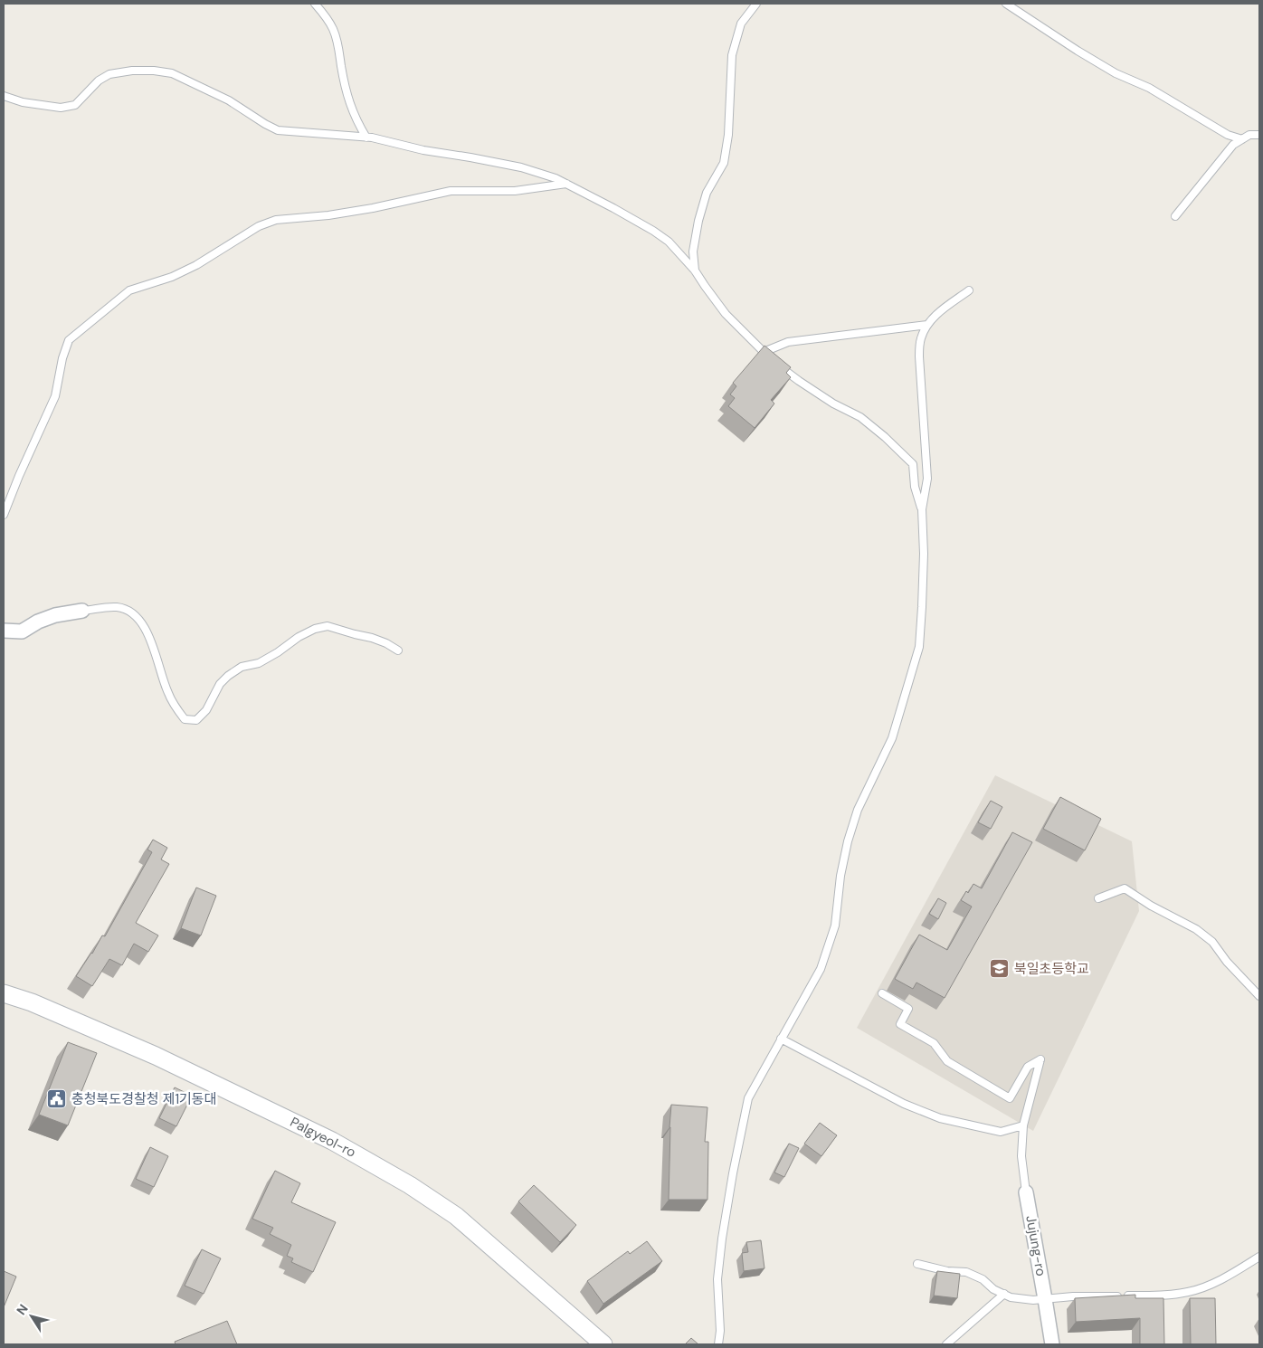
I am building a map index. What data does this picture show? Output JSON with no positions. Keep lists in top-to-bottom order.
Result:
{
  "streets": {
    "street": ["Palgyeol-ro", "Jujung-ro"]
  },
  "places": {
    "school or university": ["북일초등학교"],
    "public building": ["충청북도경찰청 제1기동대"]
  },
  "north": "top left"
}
